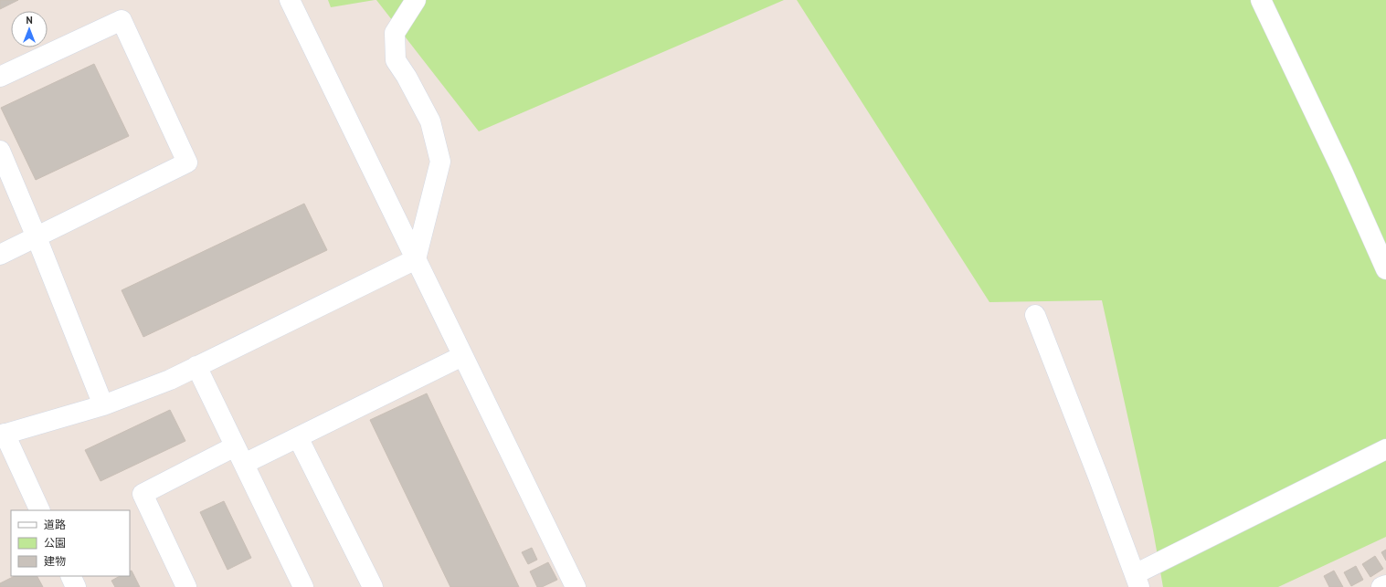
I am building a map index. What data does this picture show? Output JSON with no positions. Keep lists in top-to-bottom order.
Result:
{
  "legend": ["道路", "公園", "建物"],
  "north": "top"
}
